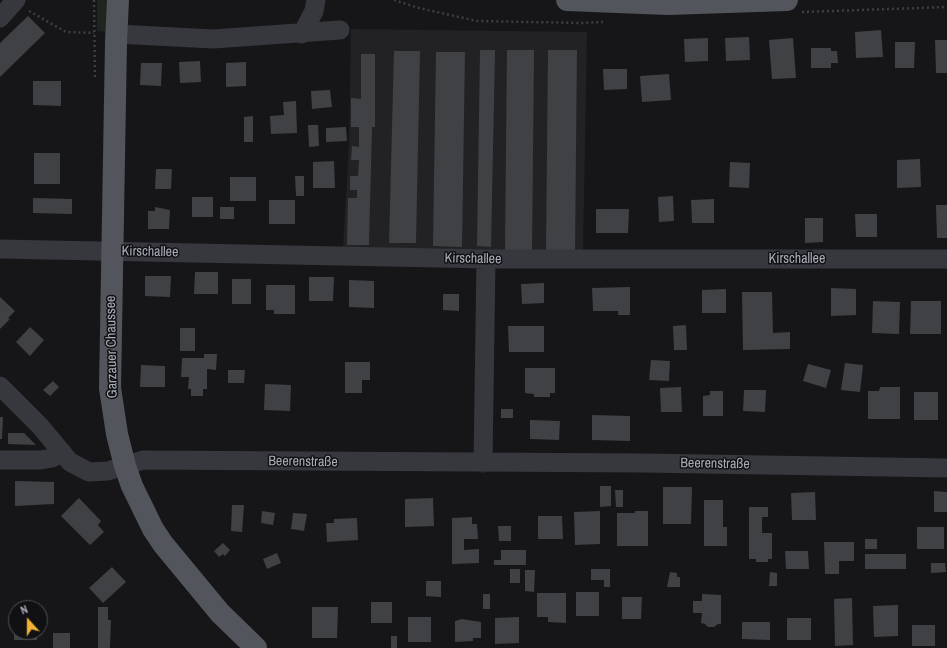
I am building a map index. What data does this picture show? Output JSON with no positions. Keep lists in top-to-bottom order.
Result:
{
  "streets": {
    "main road": ["Garzauer Chaussee"],
    "street": ["Kirschallee", "Beerenstraße"]
  },
  "crossings": [
    ["Kirschallee", "Garzauer Chaussee"],
    ["Garzauer Chaussee", "Beerenstraße"]
  ],
  "north": "top"
}
